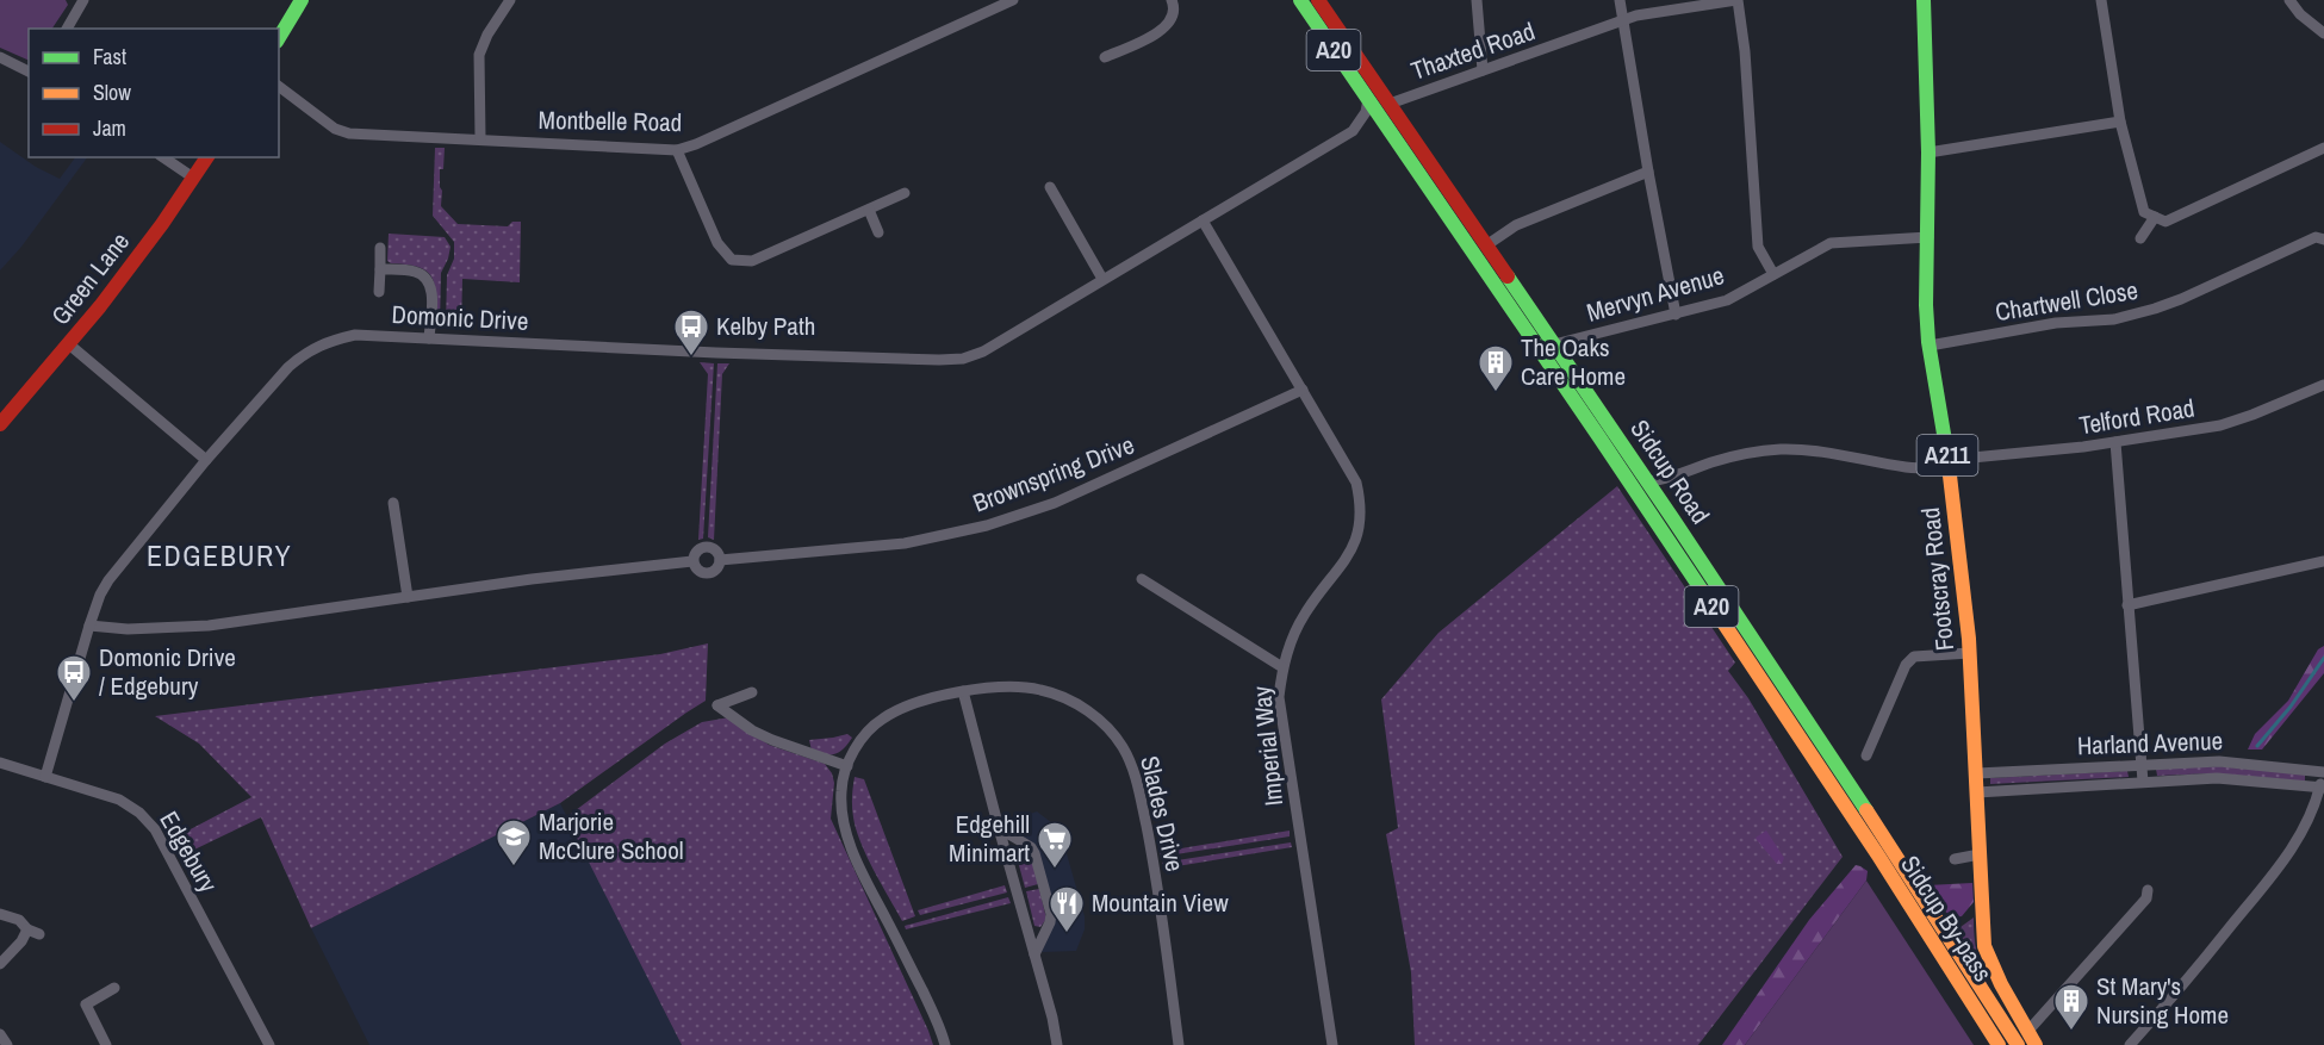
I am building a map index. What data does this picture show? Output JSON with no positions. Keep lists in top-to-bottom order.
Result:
{
  "streets": {
    "main road": [
      "A20",
      "Green Lane",
      "A211",
      "Sidcup Road",
      "Footscray Road",
      "Sidcup By-pass"
    ],
    "street": [
      "Thaxted Road",
      "Montbelle Road",
      "Mervyn Avenue",
      "Chartwell Close",
      "Domonic Drive",
      "Telford Road",
      "Brownspring Drive",
      "Harland Avenue",
      "Imperial Way",
      "Slades Drive",
      "Edgebury"
    ]
  },
  "crossings": [
    ["Thaxted Road", "Sidcup Road"],
    ["Mervyn Avenue", "Sidcup Road"],
    ["Mervyn Avenue", "Footscray Road"],
    ["Chartwell Close", "Footscray Road"],
    ["Domonic Drive", "Sidcup Road"],
    ["Domonic Drive", "Brownspring Drive"],
    ["Domonic Drive", "Imperial Way"],
    ["Domonic Drive", "Edgebury"],
    ["Telford Road", "Sidcup Road"],
    ["Telford Road", "Footscray Road"],
    ["Sidcup Road", "Sidcup By-pass"],
    ["Brownspring Drive", "Imperial Way"],
    ["Footscray Road", "Harland Avenue"]
  ],
  "districts": ["EDGEBURY"],
  "places": {
    "bus stop": ["Kelby Path", "Domonic Drive / Edgebury"],
    "building": ["The Oaks Care Home", "St Mary's Nursing Home"],
    "school or university": ["Marjorie McClure School"],
    "supermarket": ["Edgehill Minimart"],
    "restaurant": ["Mountain View"]
  },
  "legend": ["Fast", "Slow", "Jam"]
}
